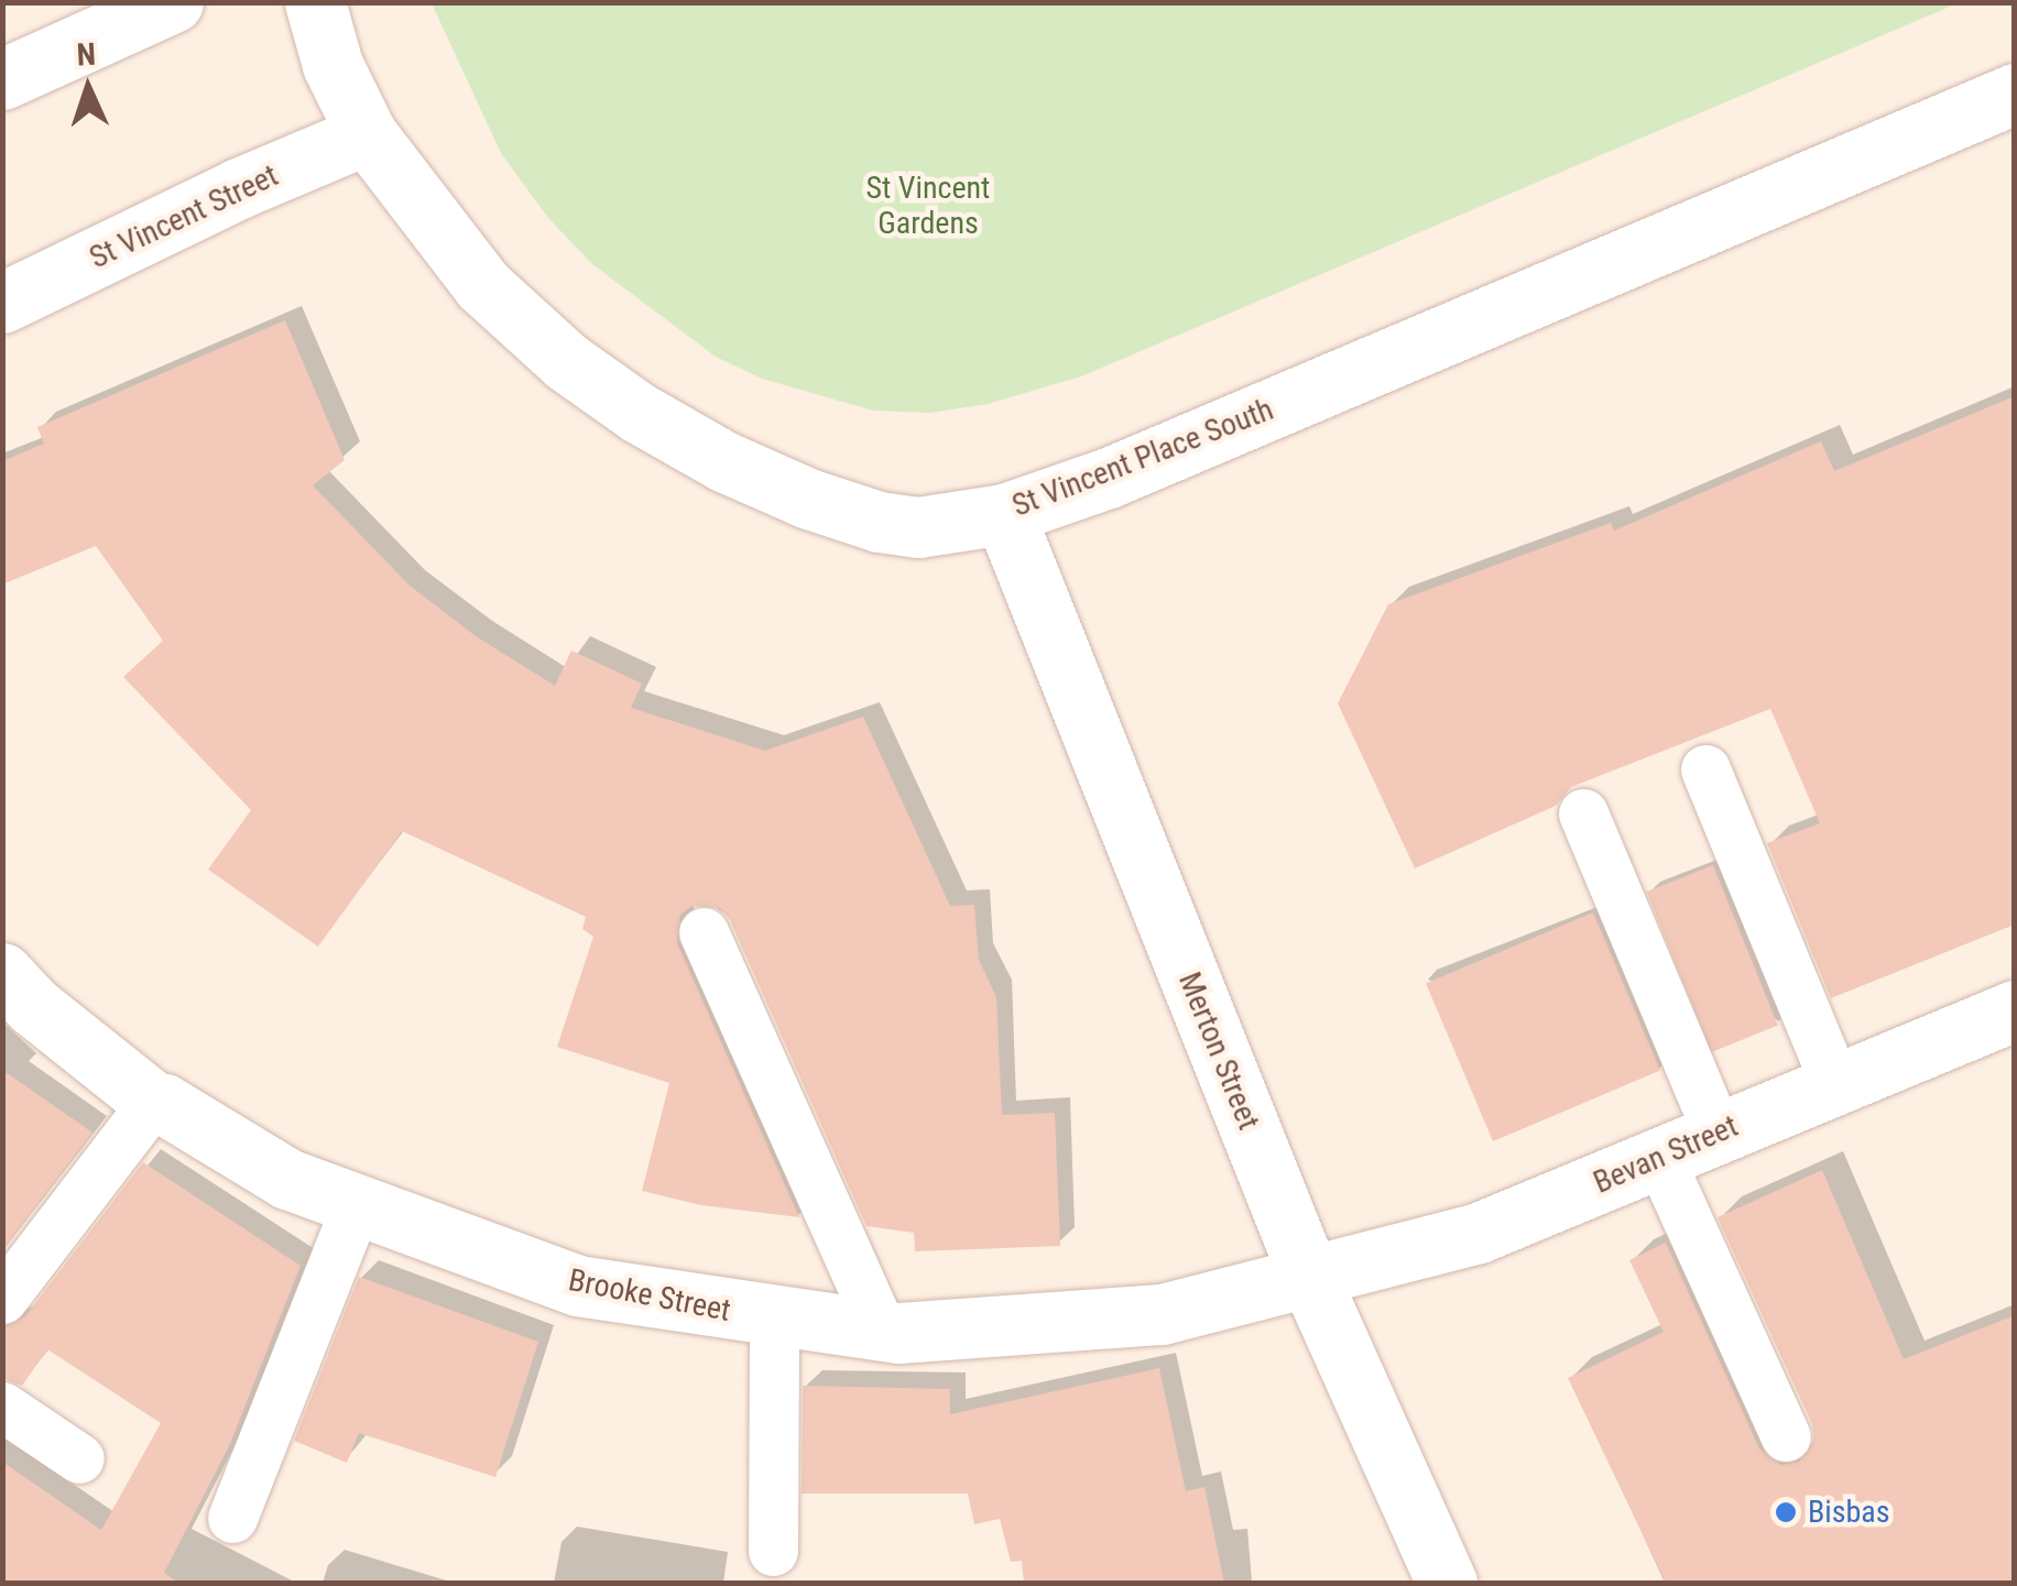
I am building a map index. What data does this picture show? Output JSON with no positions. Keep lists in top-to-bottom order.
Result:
{
  "streets": {
    "street": [
      "St Vincent Street",
      "St Vincent Place South",
      "Merton Street",
      "Bevan Street",
      "Brooke Street"
    ]
  },
  "crossings": [
    ["St Vincent Street", "St Vincent Place South"],
    ["St Vincent Place South", "Merton Street"],
    ["Merton Street", "Bevan Street"],
    ["Merton Street", "Brooke Street"],
    ["Bevan Street", "Brooke Street"]
  ],
  "parks": ["St Vincent Gardens"],
  "places": ["Bisbas"],
  "north": "top"
}
